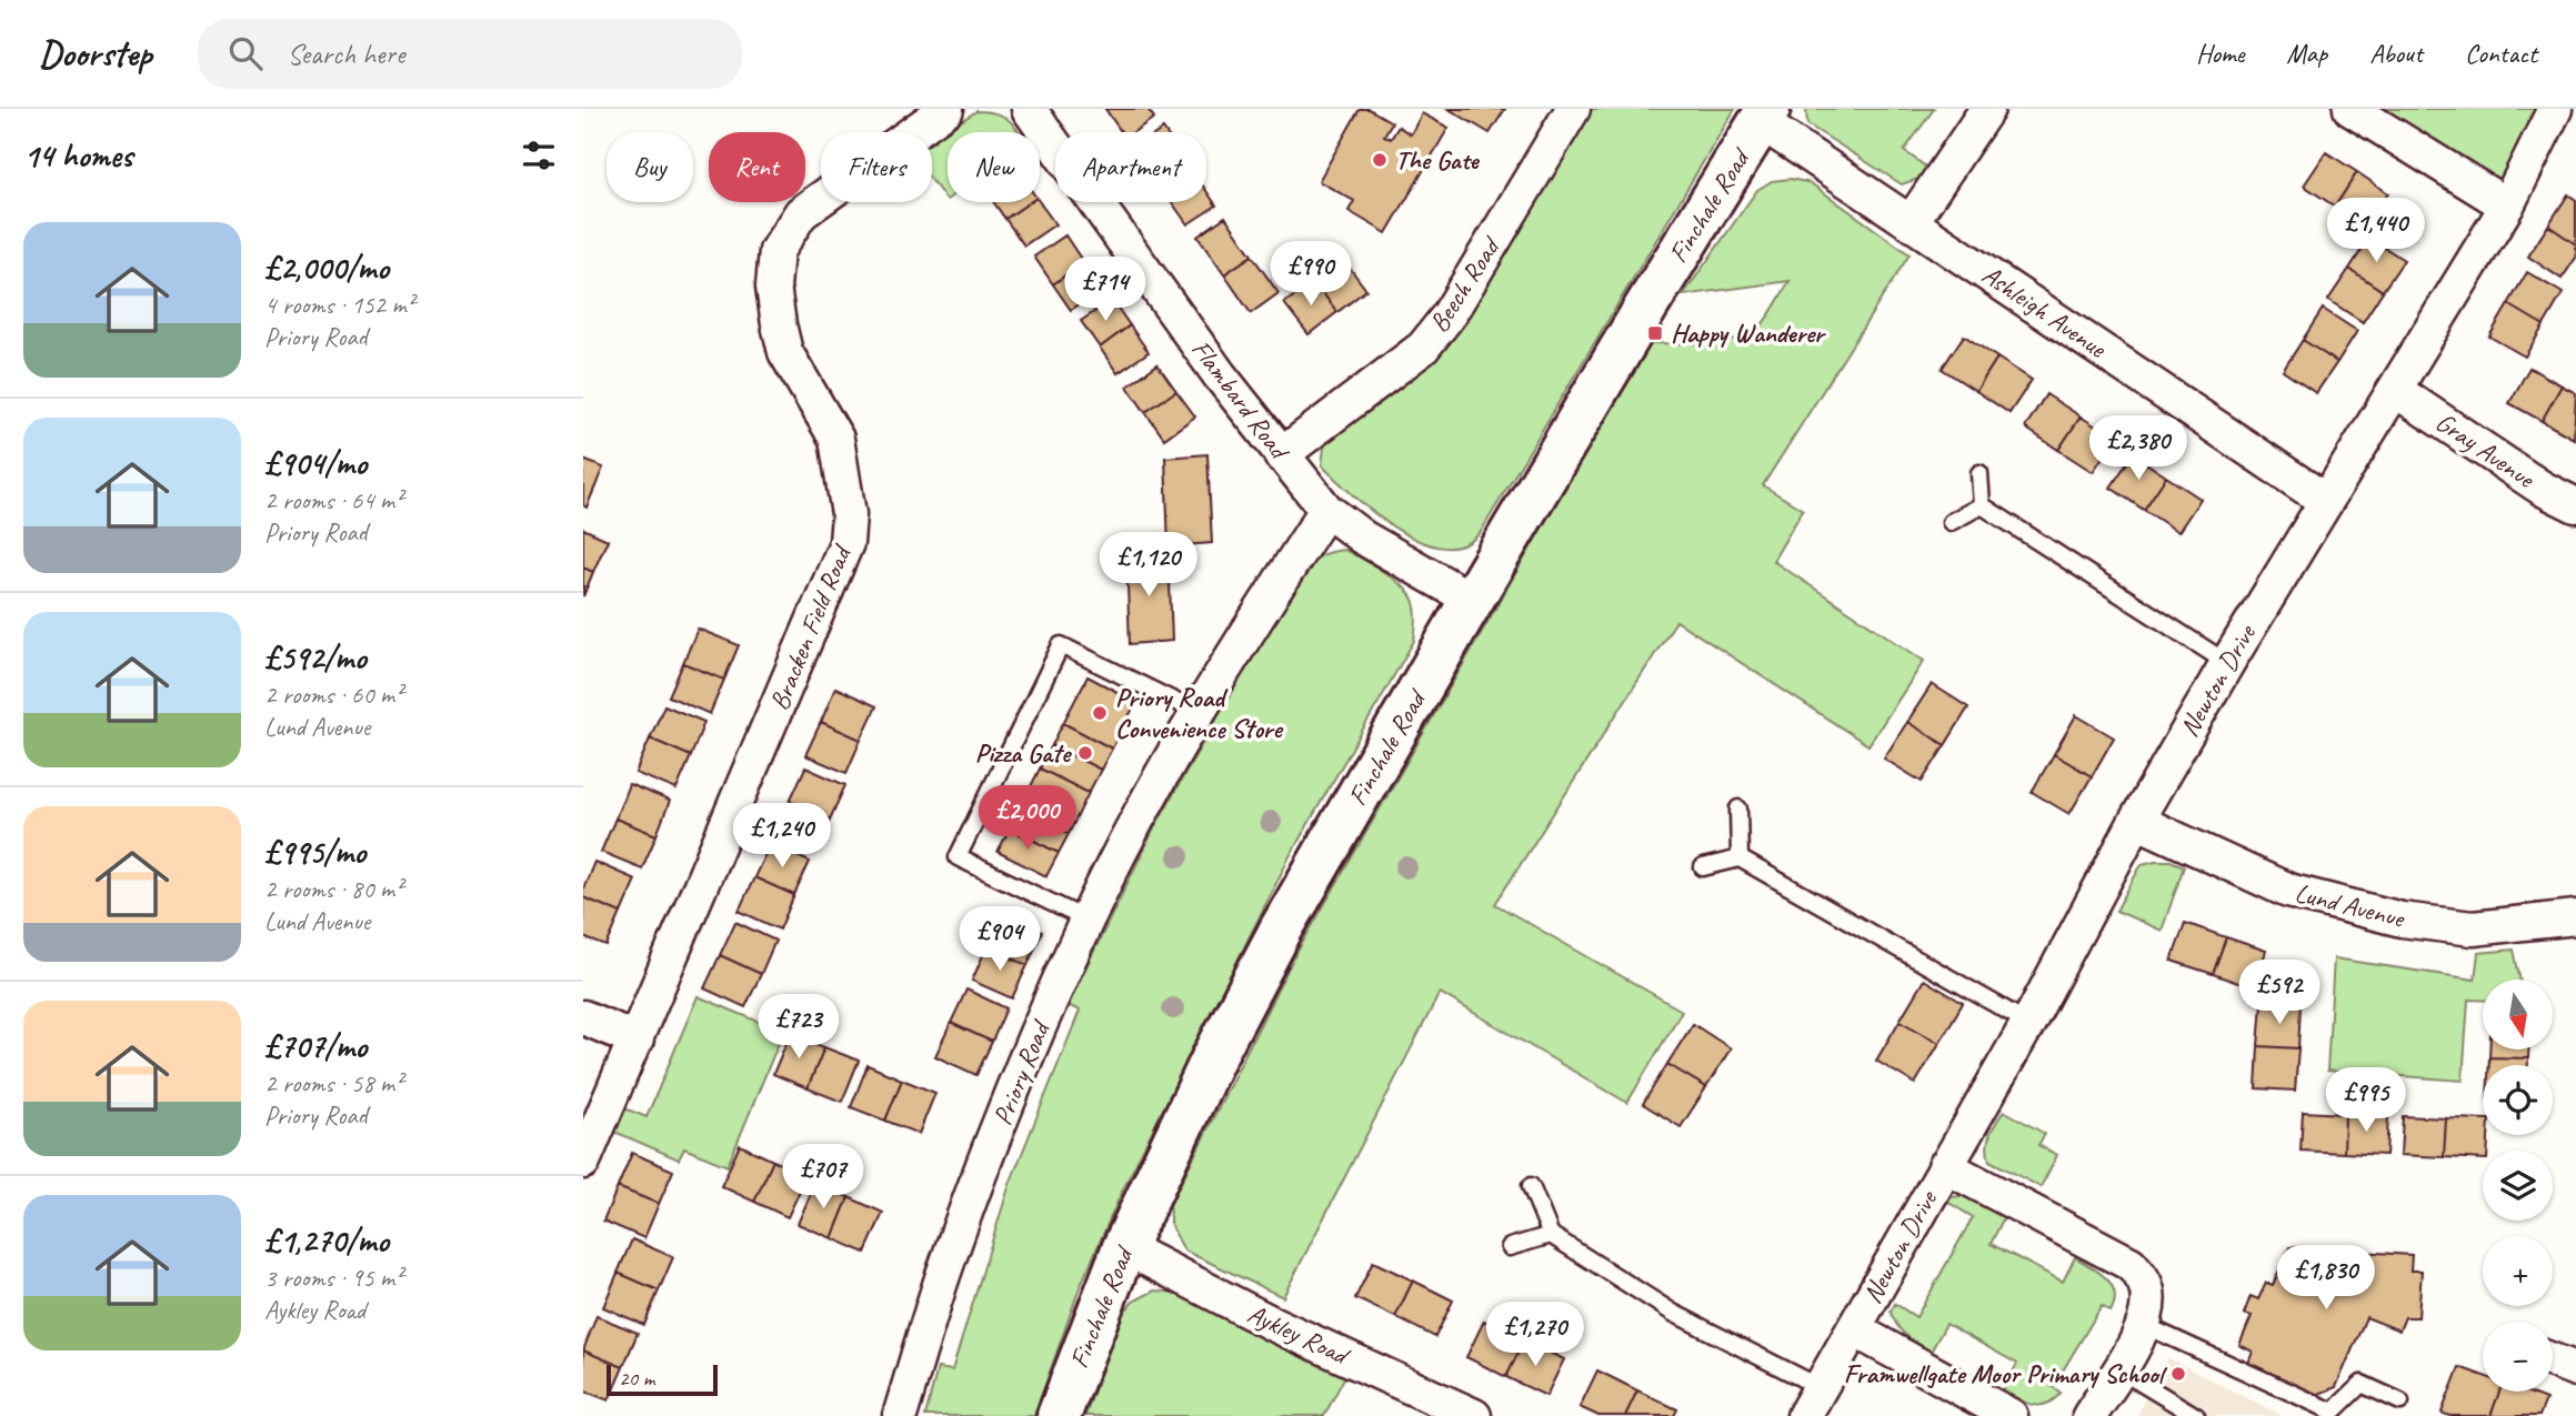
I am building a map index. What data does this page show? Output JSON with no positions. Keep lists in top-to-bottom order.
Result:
{
  "streets": {
    "street": [
      "Finchale Road",
      "Beech Road",
      "Ashleigh Avenue",
      "Flambard Road",
      "Gray Avenue",
      "Bracken Field Road",
      "Newton Drive",
      "Lund Avenue",
      "Priory Road",
      "Aykley Road"
    ]
  },
  "crossings": [
    ["Finchale Road", "Ashleigh Avenue"],
    ["Finchale Road", "Flambard Road"],
    ["Finchale Road", "Aykley Road"],
    ["Beech Road", "Flambard Road"],
    ["Ashleigh Avenue", "Newton Drive"],
    ["Flambard Road", "Priory Road"],
    ["Gray Avenue", "Newton Drive"],
    ["Newton Drive", "Lund Avenue"]
  ],
  "places": {
    "other": [
      "The Gate",
      "Priory Road Convenience Store",
      "Pizza Gate",
      "Framwellgate Moor Primary School"
    ],
    "transit": ["Happy Wanderer"]
  },
  "scale_bar": "20 m",
  "north": "bottom",
  "page": {
    "header": "Doorstep",
    "search": "Search here",
    "nav": [
      "Home",
      "Map",
      "About",
      "Contact"
    ],
    "heading": "14 homes",
    "chip": [
      "Buy",
      "Rent",
      "Filters",
      "New",
      "Apartment"
    ],
    "price": [
      "£1,440",
      "£990",
      "£714",
      "£2,380",
      "£1,120",
      "£2,000",
      "£1,240",
      "£904",
      "£592",
      "£723",
      "£995",
      "£707",
      "£1,830",
      "£1,270"
    ],
    "list": [
      {
        "name": "£2,000/mo",
        "note": "4 rooms · 152 m² · Priory Road"
      },
      {
        "name": "£904/mo",
        "note": "2 rooms · 64 m² · Priory Road"
      },
      {
        "name": "£592/mo",
        "note": "2 rooms · 60 m² · Lund Avenue"
      },
      {
        "name": "£995/mo",
        "note": "2 rooms · 80 m² · Lund Avenue"
      },
      {
        "name": "£707/mo",
        "note": "2 rooms · 58 m² · Priory Road"
      },
      {
        "name": "£1,270/mo",
        "note": "3 rooms · 95 m² · Aykley Road"
      }
    ],
    "map_buttons": ["+", "−"],
    "scale": "20 m"
  }
}
